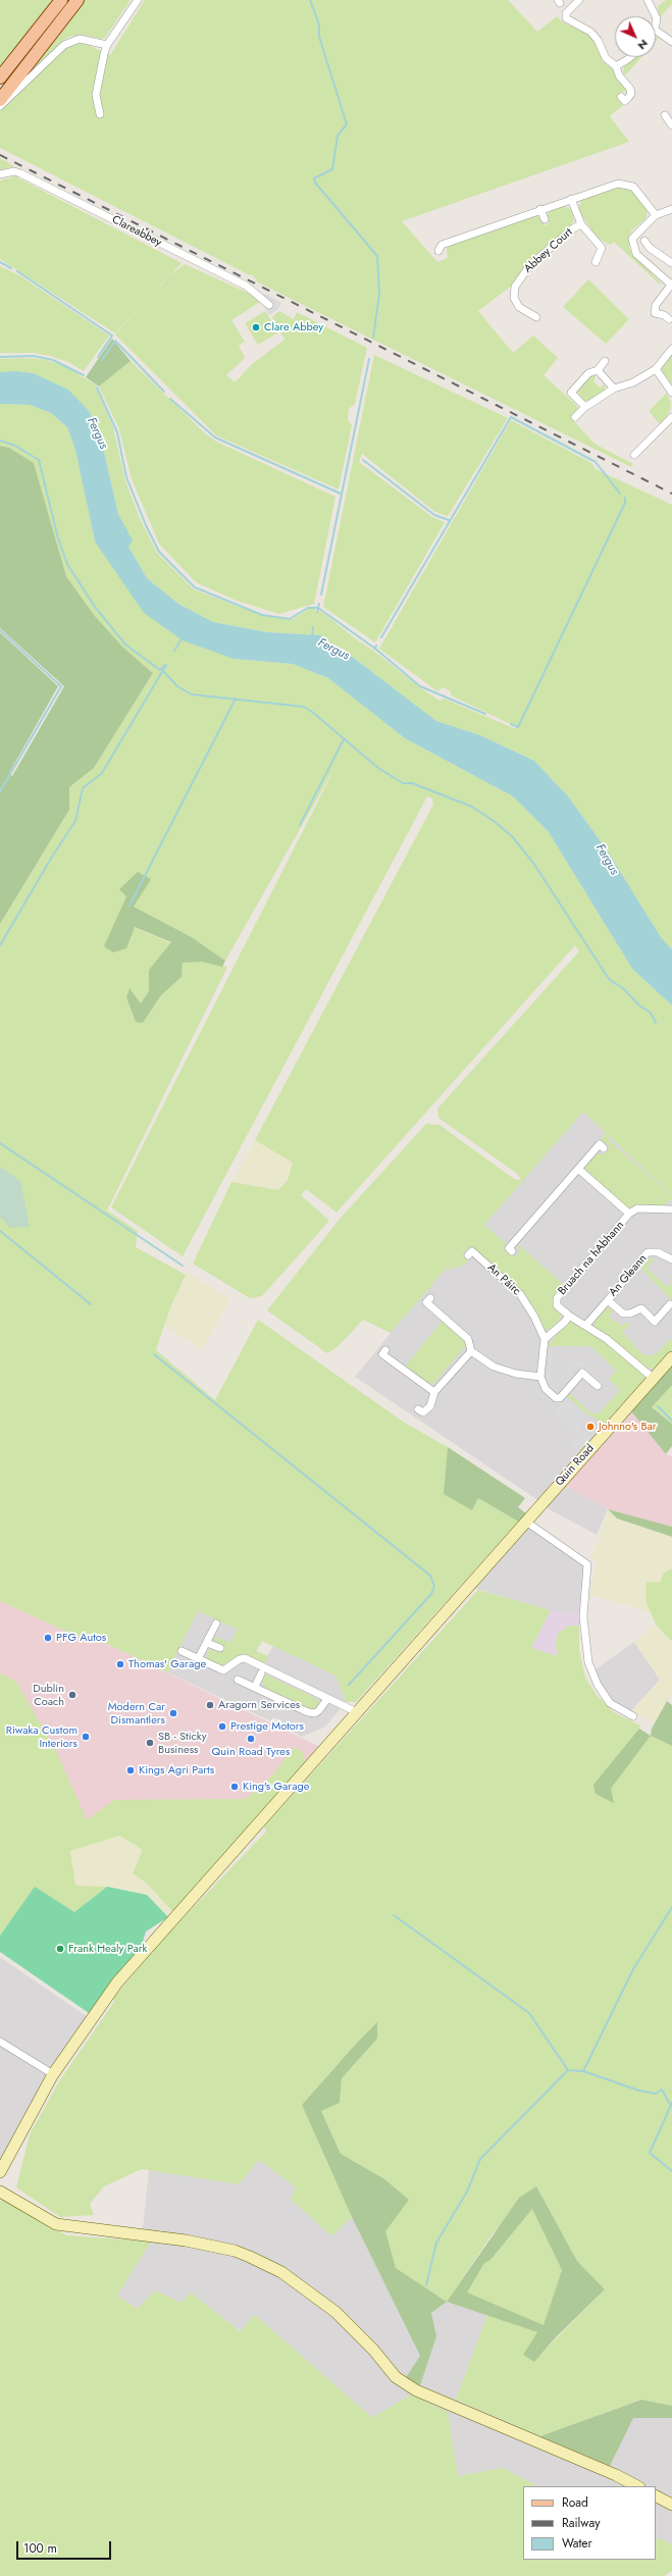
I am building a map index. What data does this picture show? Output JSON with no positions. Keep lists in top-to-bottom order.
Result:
{
  "streets": {
    "main road": ["Quin Road"],
    "street": [
      "Clareabbey",
      "Abbey Court",
      "Bruach na hAbhann",
      "An Gleann",
      "An Páirc"
    ]
  },
  "crossings": [
    ["Bruach na hAbhann", "An Gleann"],
    ["Bruach na hAbhann", "Quin Road"]
  ],
  "water": ["Fergus"],
  "places": [
    "Clare Abbey",
    "Johnno's Bar",
    "PFG Autos",
    "Thomas' Garage",
    "Dublin Coach",
    "Aragorn Services",
    "Modern Car Dismantlers",
    "Prestige Motors",
    "Riwaka Custom Interiors",
    "Quin Road Tyres",
    "SB - Sticky Business",
    "Kings Agri Parts",
    "King's Garage",
    "Frank Healy Park"
  ],
  "legend": ["Road", "Railway", "Water"],
  "scale_bar": "100 m",
  "north": "bottom right"
}
